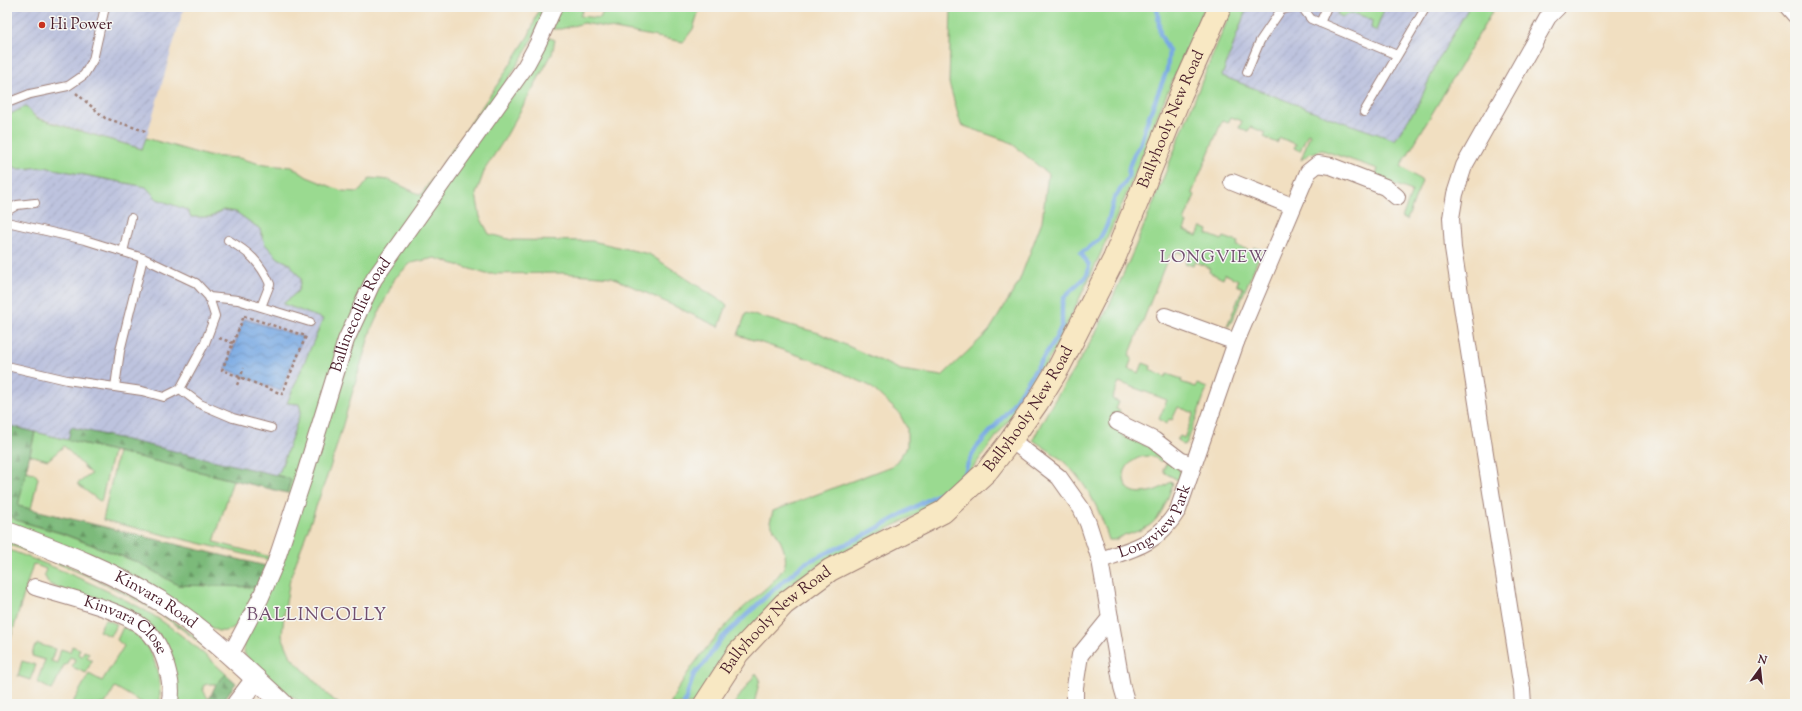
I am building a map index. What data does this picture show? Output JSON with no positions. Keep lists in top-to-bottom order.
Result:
{
  "streets": {
    "main road": ["Ballyhooly New Road"],
    "street": [
      "Ballinecollie Road",
      "Longview Park",
      "Kinvara Road",
      "Kinvara Close"
    ]
  },
  "crossings": [
    ["Ballinecollie Road", "Kinvara Road"]
  ],
  "districts": ["LONGVIEW", "BALLINCOLLY"],
  "places": ["Hi Power"],
  "north": "top"
}
